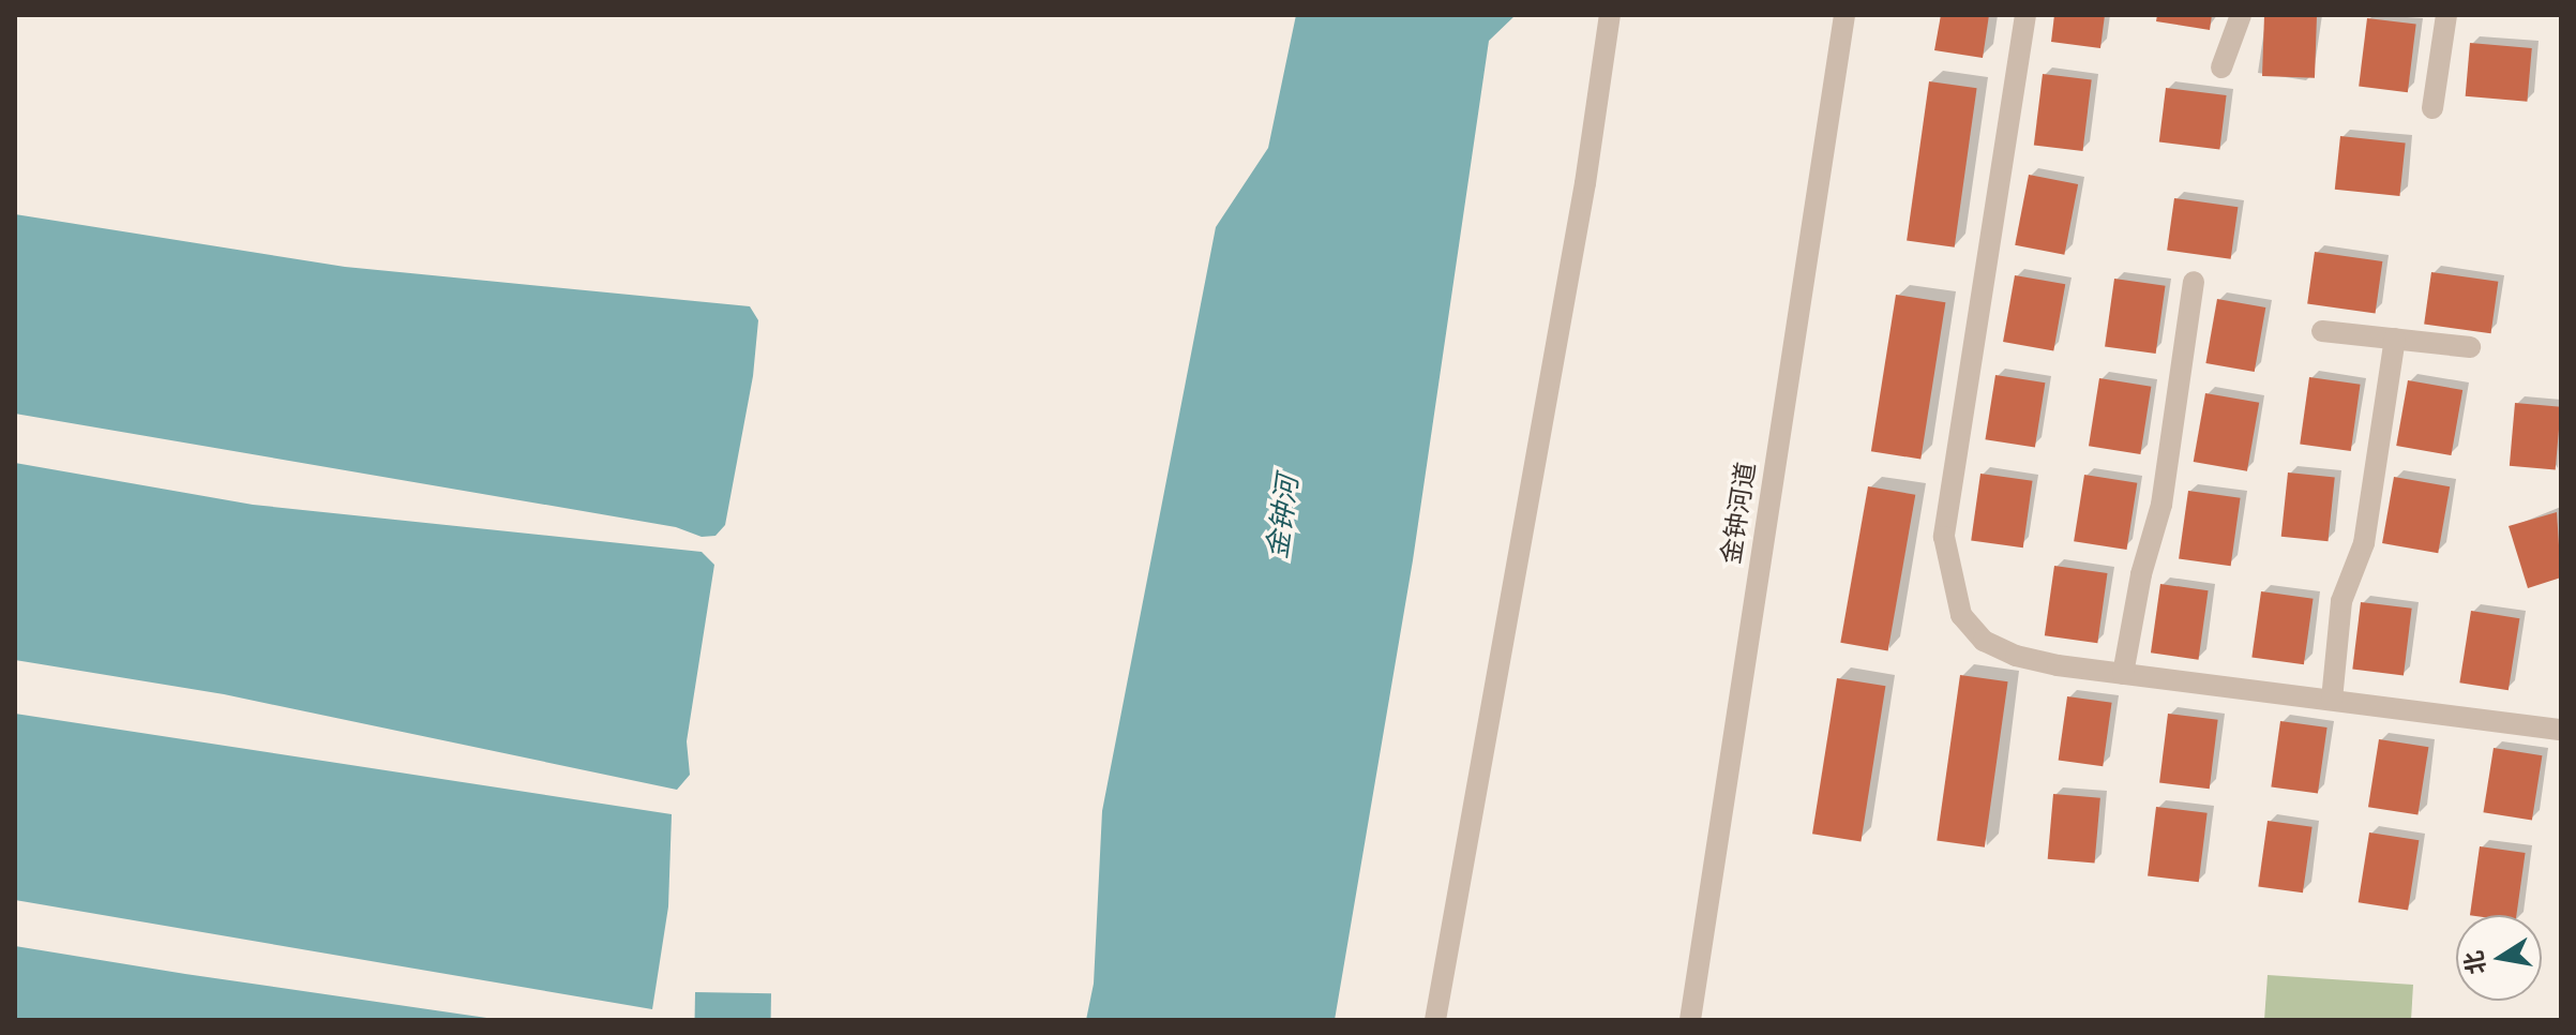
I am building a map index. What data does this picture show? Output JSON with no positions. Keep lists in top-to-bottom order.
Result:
{
  "streets": {
    "street": ["金钟河道"]
  },
  "water": ["金钟河"],
  "north": "left"
}
